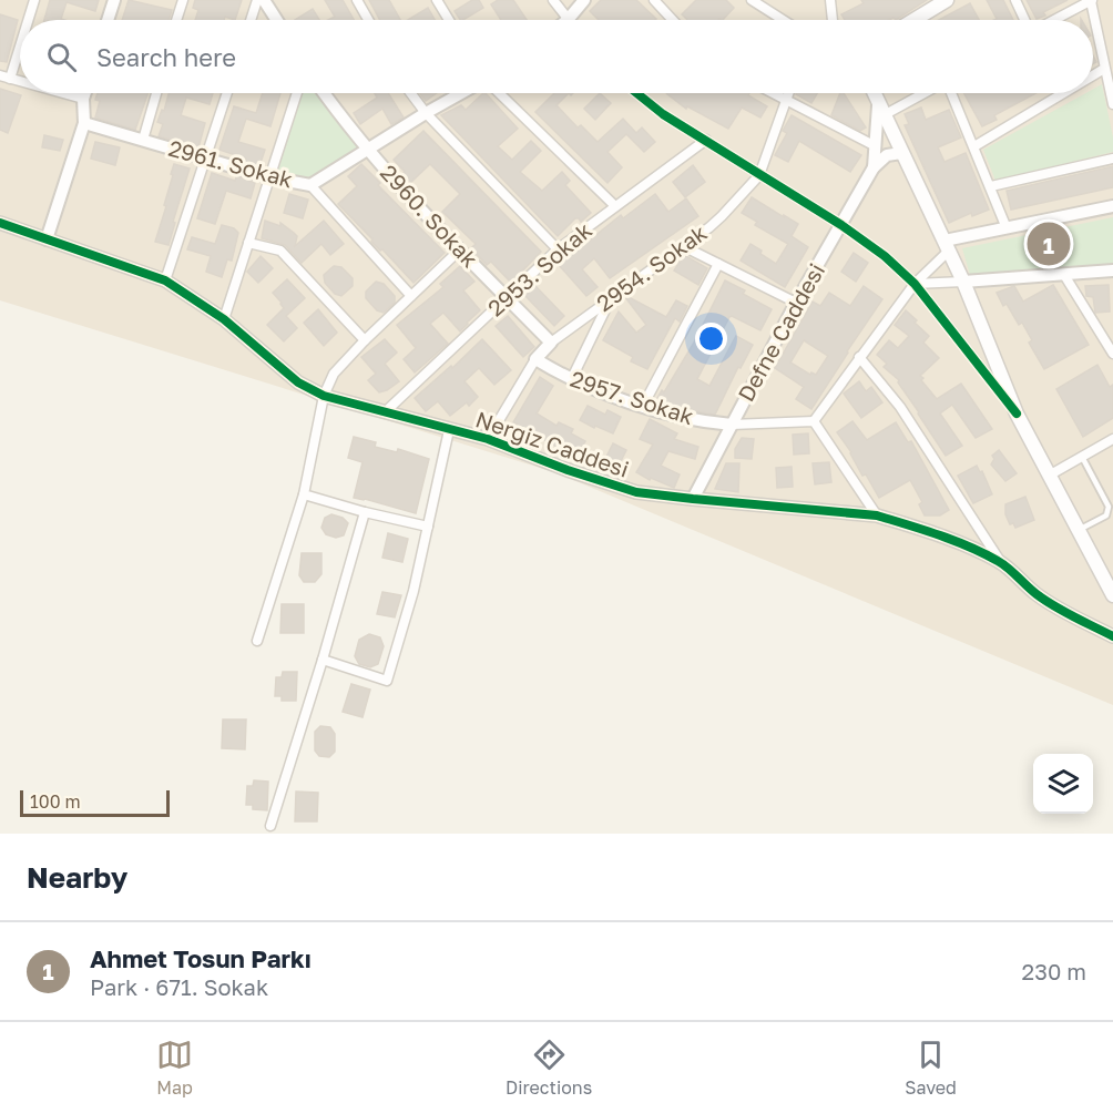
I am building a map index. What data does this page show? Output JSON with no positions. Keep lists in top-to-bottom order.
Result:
{
  "streets": {
    "street": [
      "2961. Sokak",
      "2960. Sokak",
      "2954. Sokak",
      "2953. Sokak",
      "Defne Caddesi",
      "2957. Sokak",
      "Nergiz Caddesi"
    ]
  },
  "crossings": [
    ["2960. Sokak", "2954. Sokak"],
    ["2960. Sokak", "2953. Sokak"],
    ["2954. Sokak", "2957. Sokak"],
    ["2954. Sokak", "Nergiz Caddesi"],
    ["2953. Sokak", "Nergiz Caddesi"],
    ["Defne Caddesi", "2957. Sokak"],
    ["Defne Caddesi", "Nergiz Caddesi"]
  ],
  "scale_bar": "100 m",
  "page": {
    "search": "Search here",
    "pins": "1",
    "scale": "100 m",
    "heading": "Nearby",
    "list": [
      {
        "mark": "1",
        "name": "Ahmet Tosun Parkı",
        "note": "Park · 671. Sokak",
        "value": "230 m"
      }
    ],
    "nav": ["Map", "Directions", "Saved"]
  }
}
